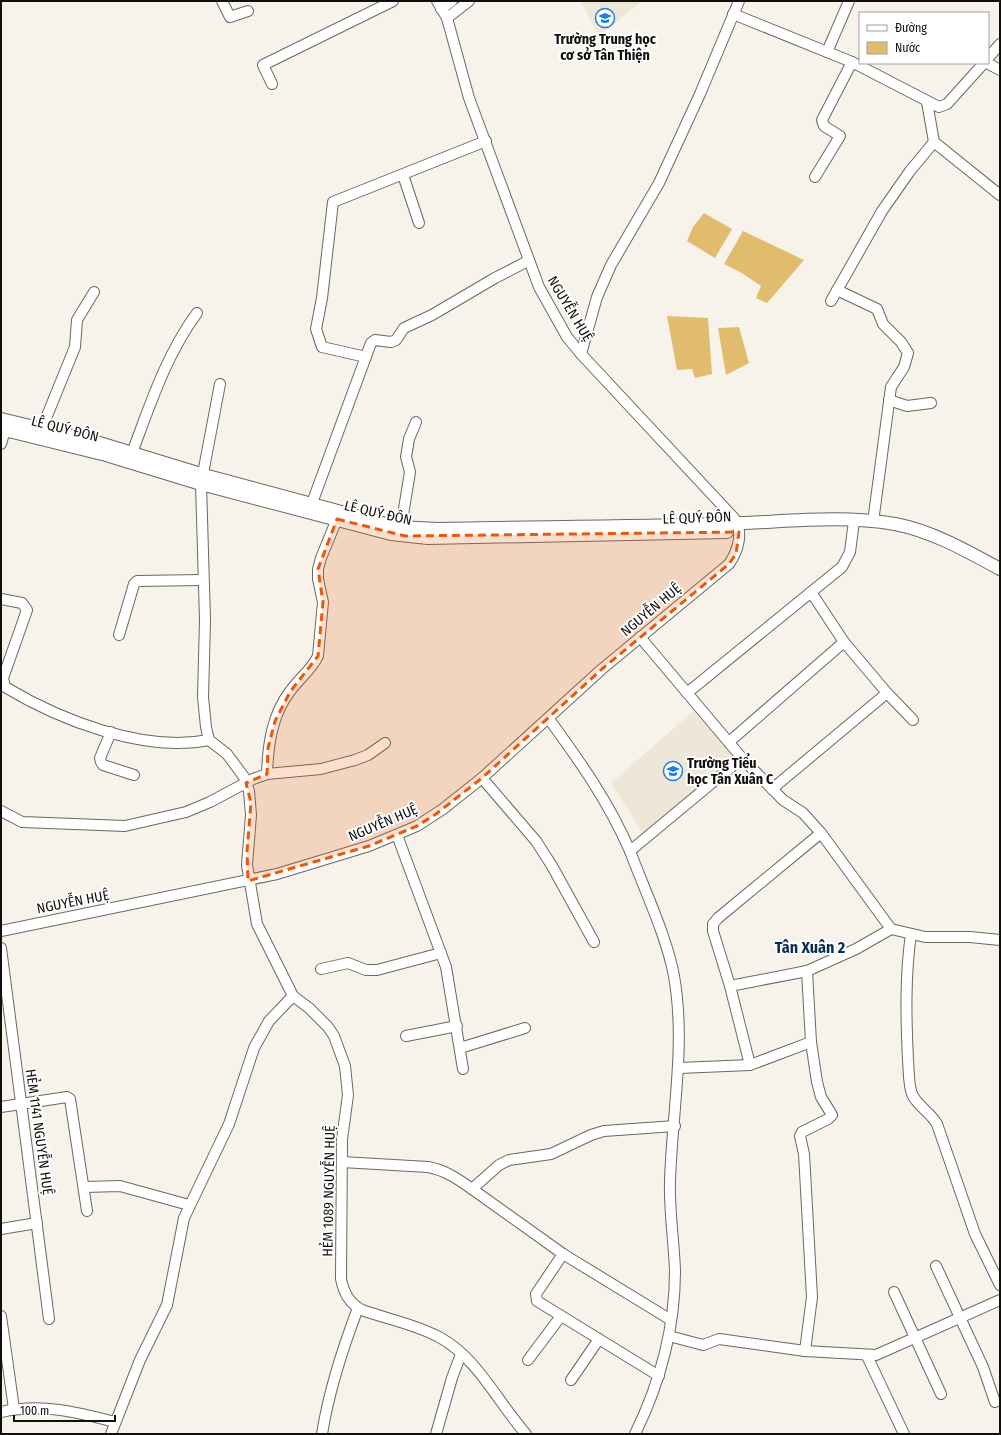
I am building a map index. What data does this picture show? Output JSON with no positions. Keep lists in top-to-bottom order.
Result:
{
  "streets": {
    "main road": ["LÊ QUÝ ĐÔN"],
    "street": ["NGUYỄN HUỆ", "HẺM 1141 NGUYỄN HUỆ", "HẺM 1089 NGUYỄN HUỆ"]
  },
  "crossings": [
    ["NGUYỄN HUỆ", "LÊ QUÝ ĐÔN"],
    ["NGUYỄN HUỆ", "HẺM 1089 NGUYỄN HUỆ"]
  ],
  "districts": ["Tân Xuân 2"],
  "places": {
    "school or university": ["Trường Trung học cơ sở Tân Thiện", "Trường Tiểu học Tân Xuân C"]
  },
  "legend": ["Đường", "Nước"],
  "scale_bar": "100 m"
}
